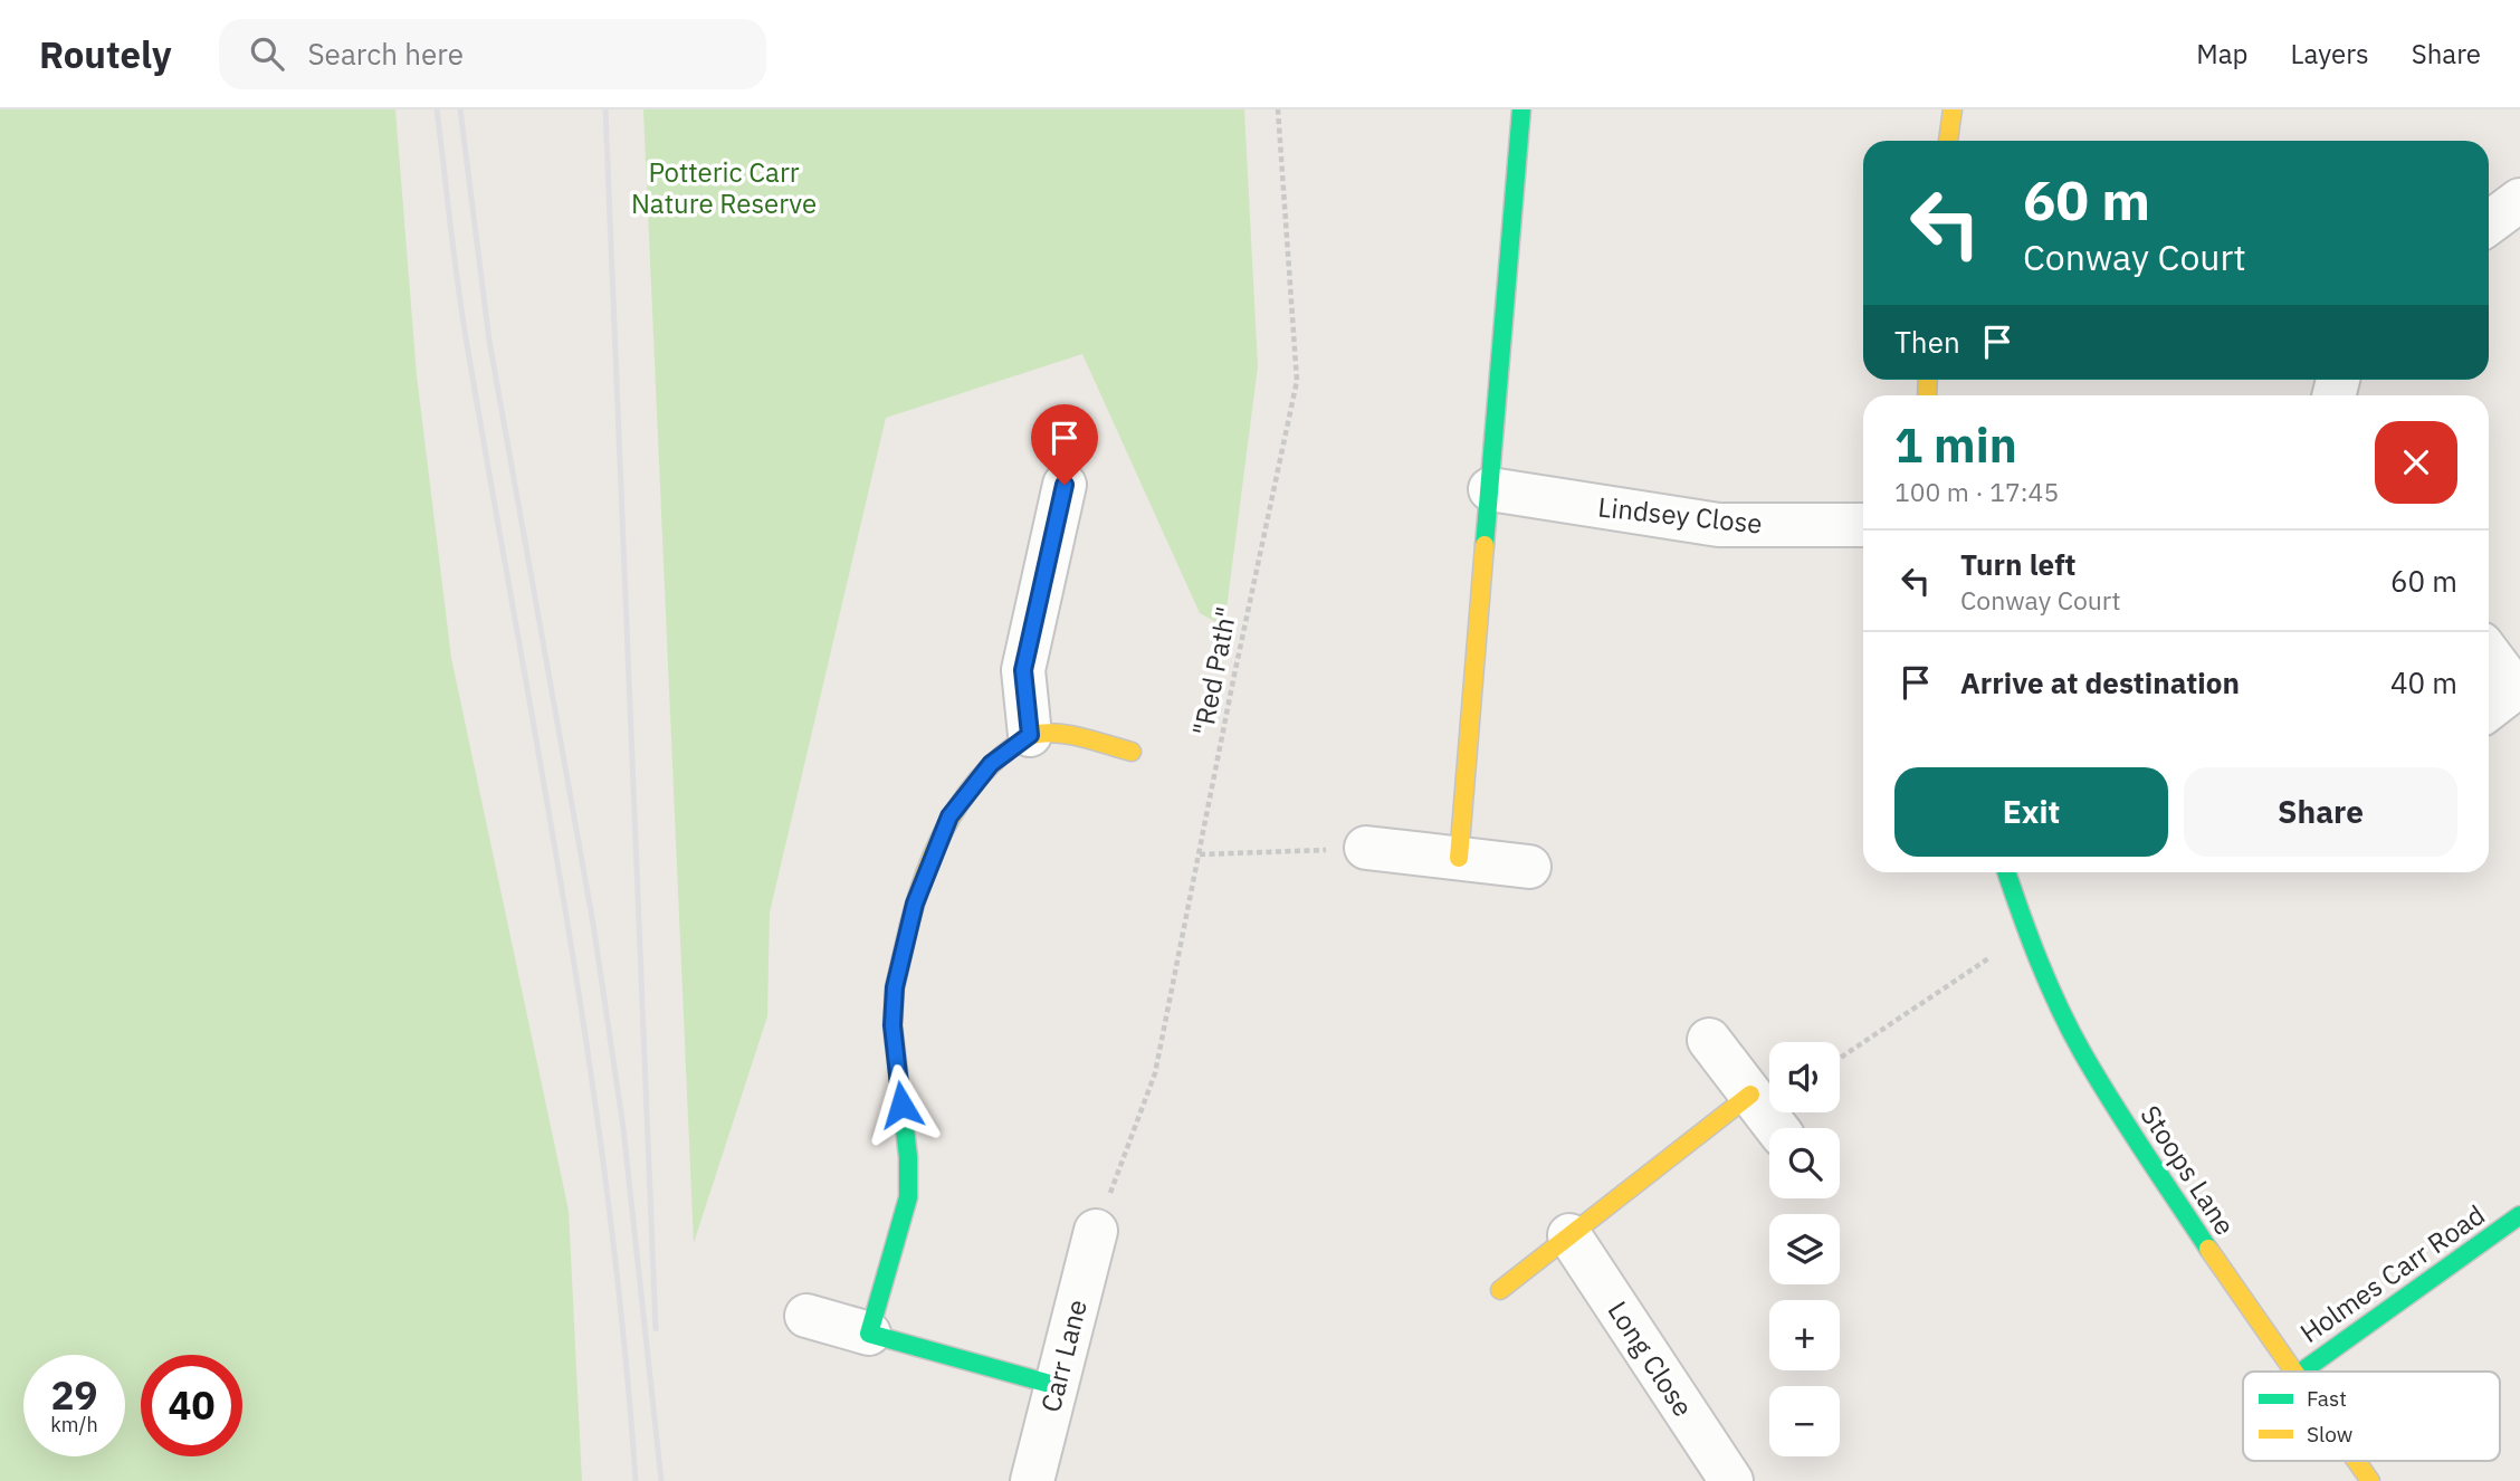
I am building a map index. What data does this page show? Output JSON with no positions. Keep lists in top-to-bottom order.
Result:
{
  "streets": {
    "street": [
      "Lindsey Close",
      "Stoops Lane",
      "Holmes Carr Road",
      "Carr Lane",
      "Long Close"
    ],
    "path": ["\"Red Path\""]
  },
  "crossings": [
    ["\"Red Path\"", "Carr Lane"]
  ],
  "parks": ["Potteric Carr Nature Reserve"],
  "legend": ["Fast", "Slow"],
  "page": {
    "header": "Routely",
    "search": "Search here",
    "nav": ["Map", "Layers", "Share"],
    "turn": ["60 m", "Conway Court"],
    "then": "Then",
    "heading": ["1 min", "100 m · 17:45"],
    "list": [
      {
        "name": "Turn left",
        "note": "Conway Court",
        "value": "60 m"
      },
      {
        "name": "Arrive at destination",
        "value": "40 m"
      }
    ],
    "buttons": ["Exit", "Share"],
    "map_buttons": ["+", "−"],
    "speed": "29 km/h",
    "limit": "40"
  }
}
